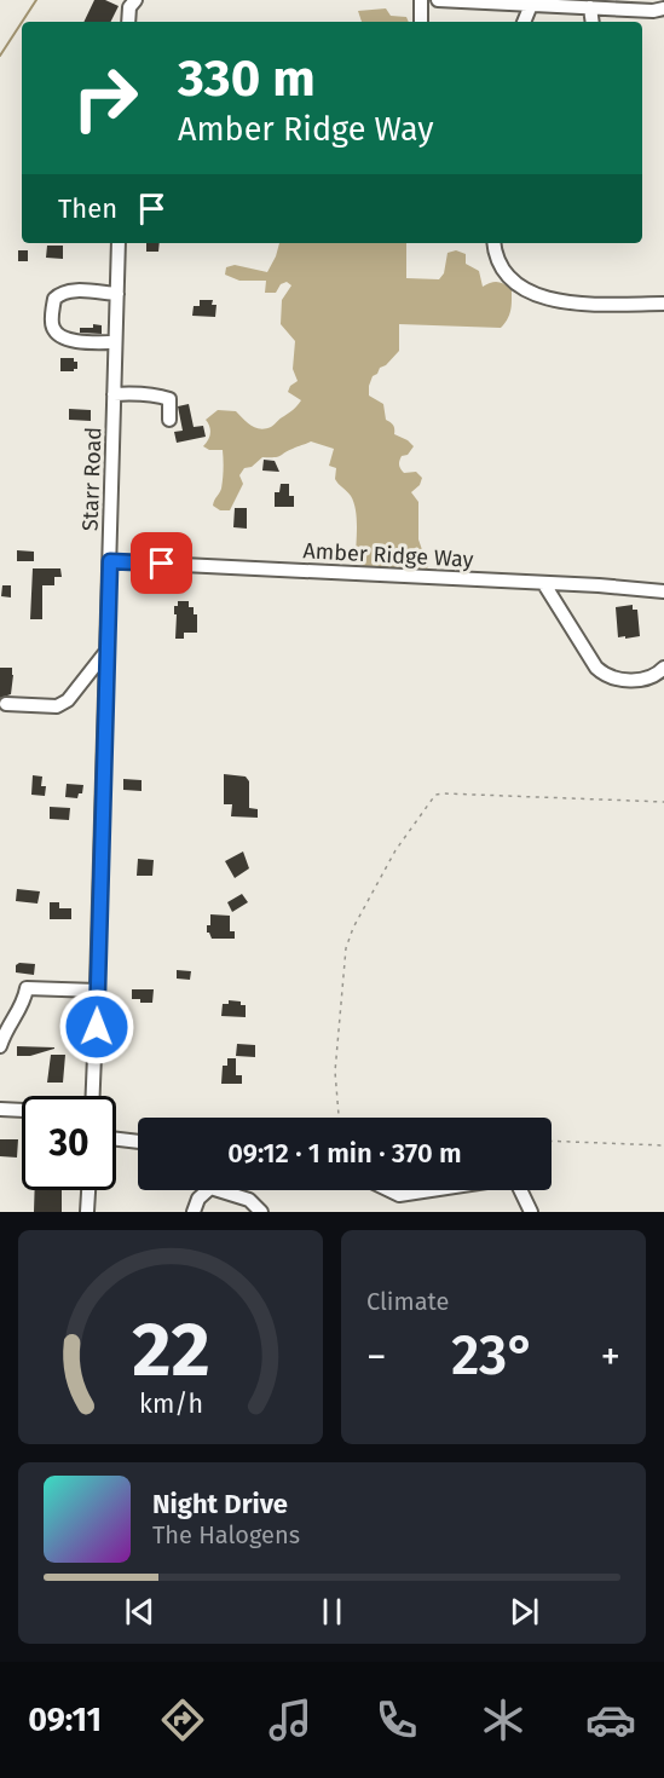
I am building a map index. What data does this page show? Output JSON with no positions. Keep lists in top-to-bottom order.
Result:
{
  "streets": {
    "street": ["Starr Road", "Amber Ridge Way"]
  },
  "crossings": [
    ["Starr Road", "Amber Ridge Way"]
  ],
  "page": {
    "turn": ["330 m", "Amber Ridge Way"],
    "then": "Then",
    "limit": "30",
    "trip": "09:12 · 1 min · 370 m",
    "tile": "Climate",
    "heat": ["−", "23°", "+"],
    "song": ["Night Drive", "The Halogens"],
    "tabs": "09:11",
    "gauge": ["22", "km/h"]
  }
}
